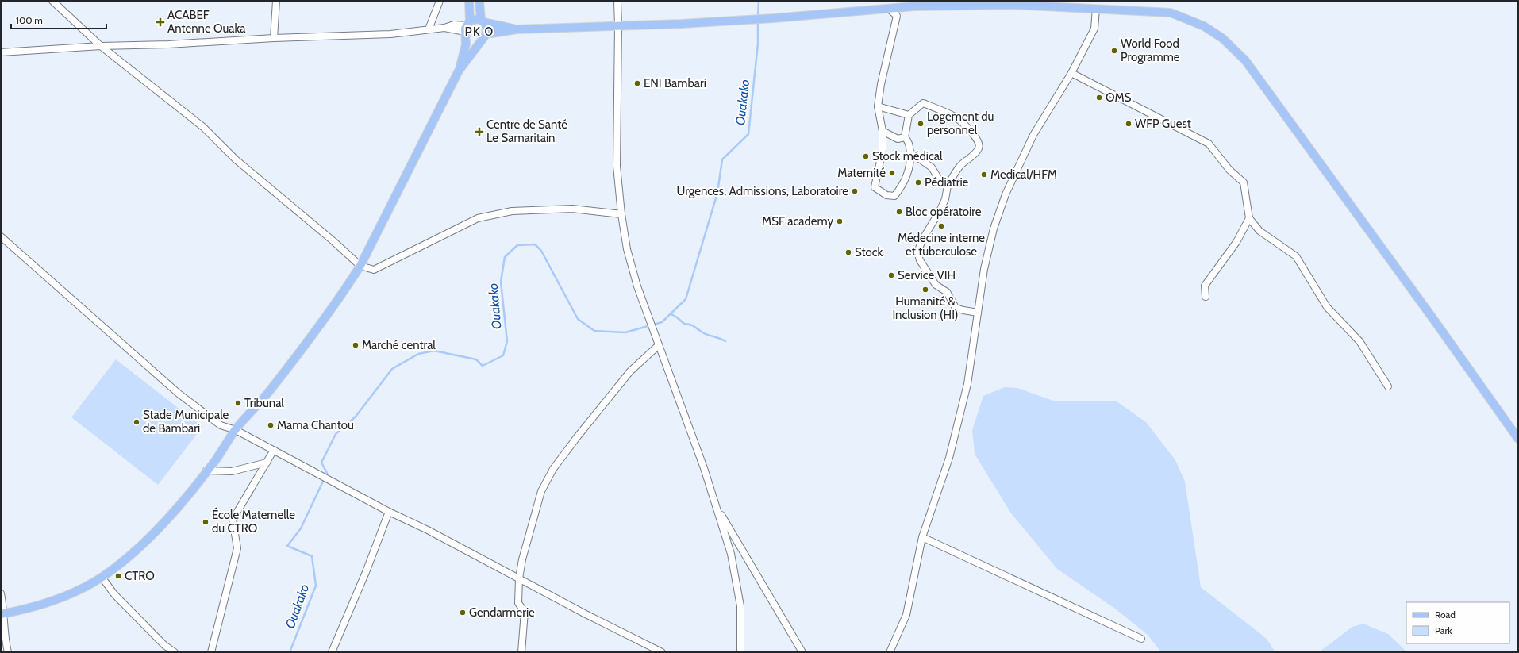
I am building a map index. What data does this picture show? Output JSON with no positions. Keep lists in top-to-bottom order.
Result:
{
  "districts": ["PK 0"],
  "water": ["Ouakako"],
  "places": {
    "health": ["ACABEF Antenne Ouaka", "Centre de Santé Le Samaritain"],
    "other": [
      "World Food Programme",
      "ENI Bambari",
      "OMS",
      "Logement du personnel",
      "WFP Guest",
      "Stock médical",
      "Maternité",
      "Medical/HFM",
      "Pédiatrie",
      "Urgences, Admissions, Laboratoire",
      "Bloc opératoire",
      "MSF academy",
      "Médecine interne et tuberculose",
      "Stock",
      "Service VIH",
      "Humanité & Inclusion (HI)",
      "Marché central",
      "Tribunal",
      "Stade Municipale de Bambari",
      "Mama Chantou",
      "École Maternelle du CTRO",
      "CTRO",
      "Gendarmerie"
    ]
  },
  "legend": ["Road", "Park"],
  "scale_bar": "100 m"
}
